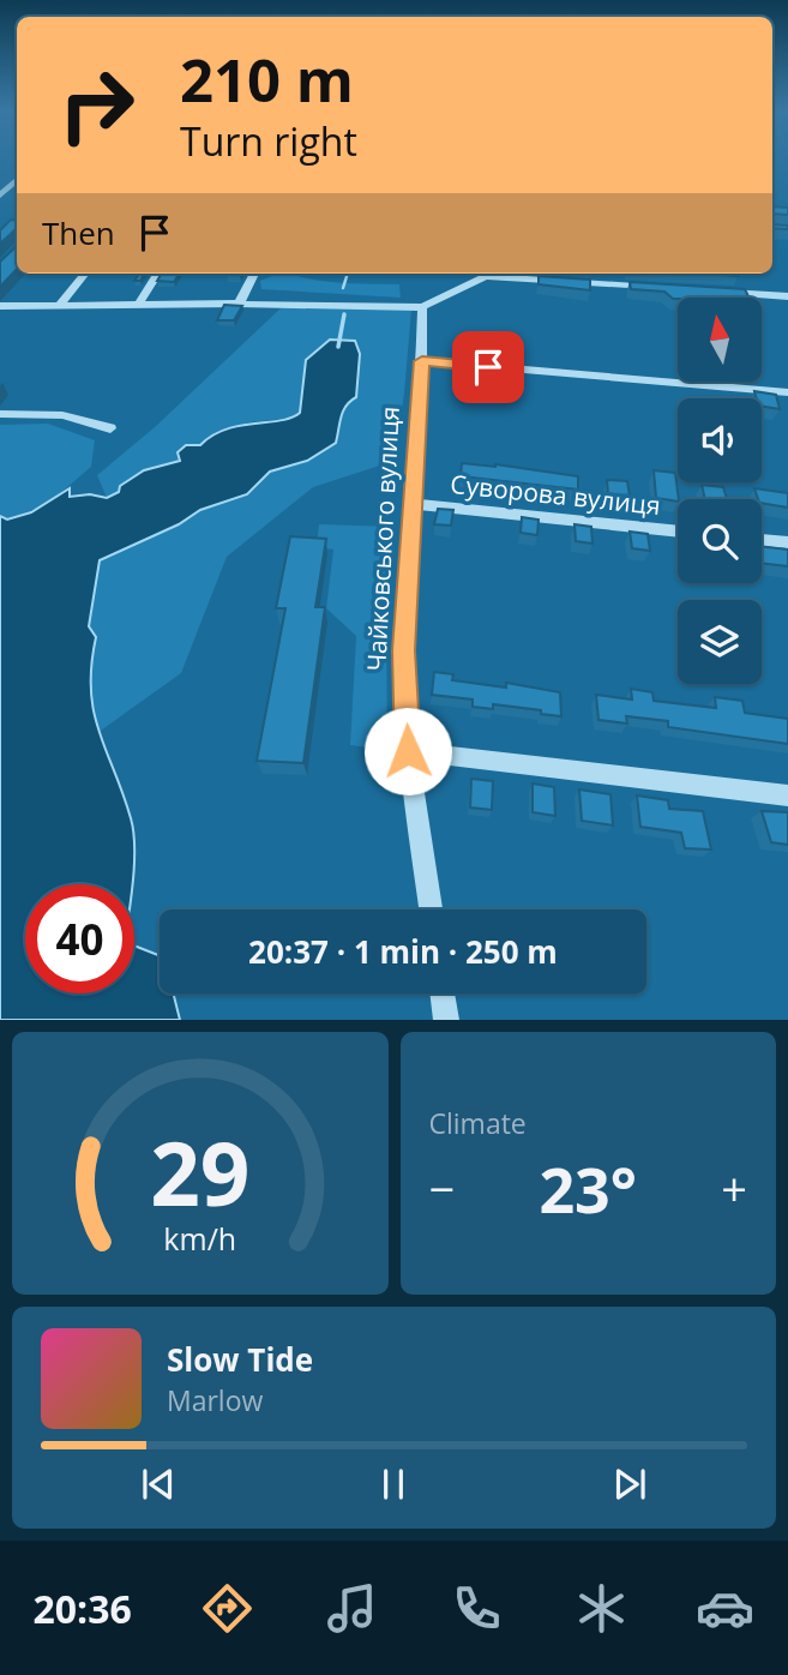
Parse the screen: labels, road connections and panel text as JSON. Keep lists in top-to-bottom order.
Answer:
{
  "streets": {
    "street": ["Суворова вулиця", "Чайковського вулиця"]
  },
  "crossings": [
    ["Суворова вулиця", "Чайковського вулиця"]
  ],
  "north": "top",
  "page": {
    "turn": ["210 m", "Turn right"],
    "then": "Then",
    "limit": "40",
    "trip": "20:37 · 1 min · 250 m",
    "tile": "Climate",
    "heat": ["−", "23°", "+"],
    "song": ["Slow Tide", "Marlow"],
    "tabs": "20:36",
    "gauge": ["29", "km/h"]
  }
}
